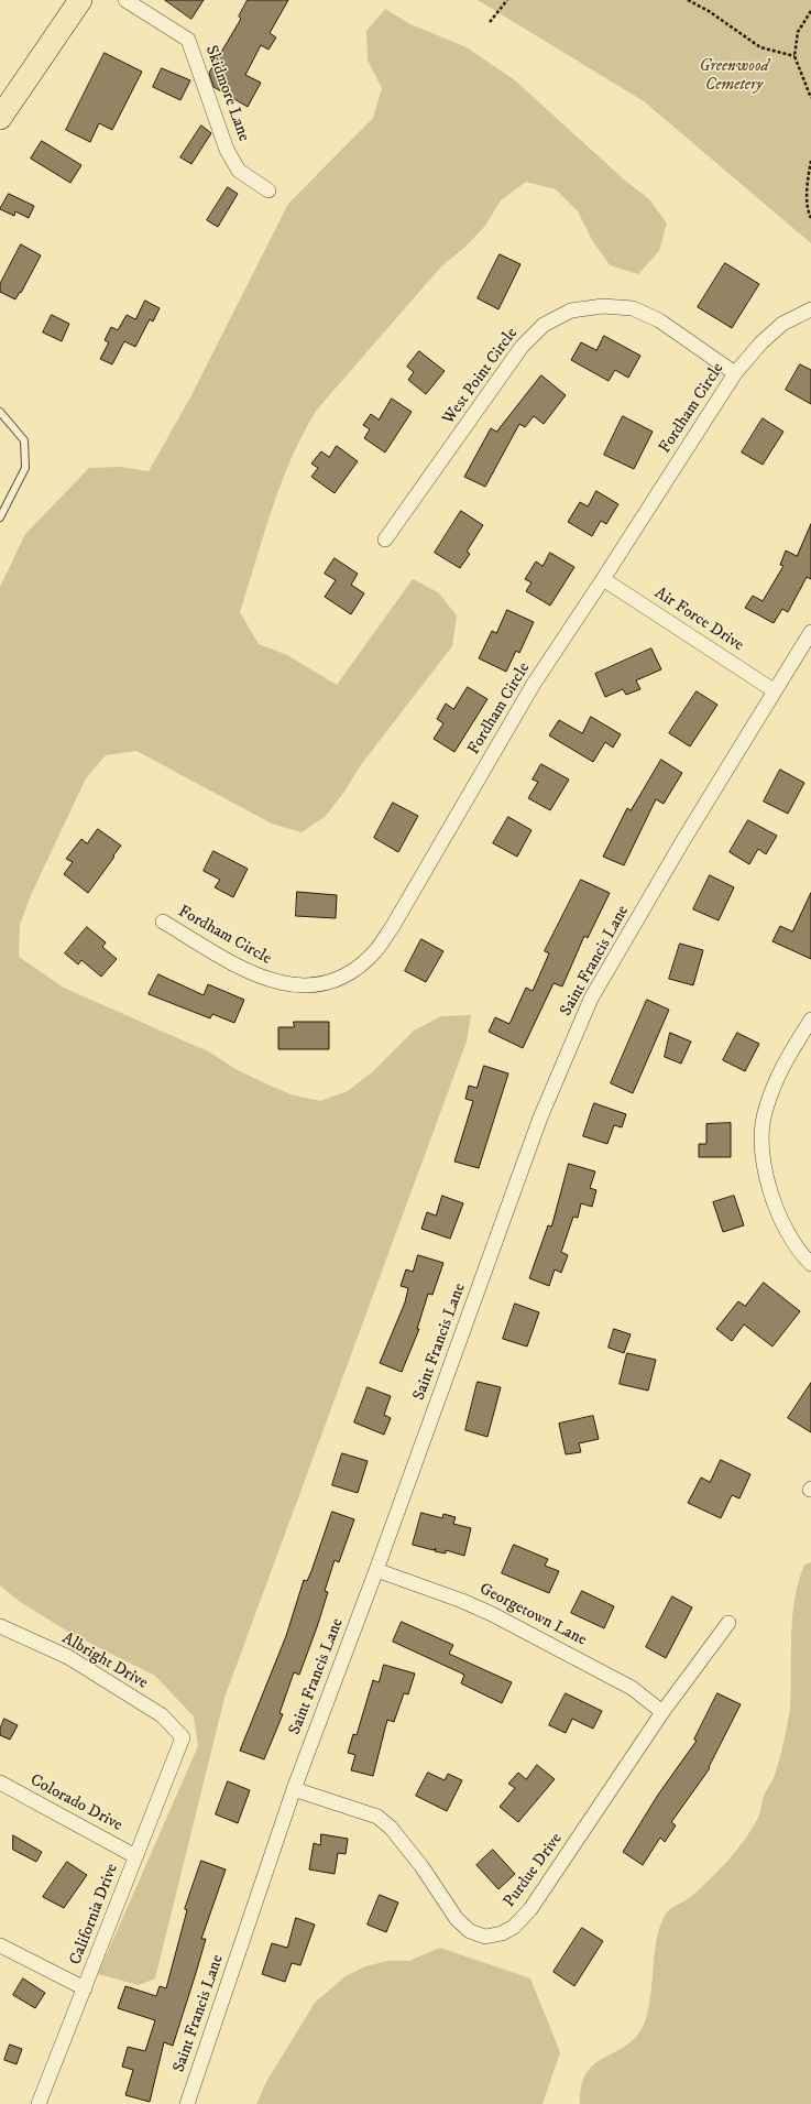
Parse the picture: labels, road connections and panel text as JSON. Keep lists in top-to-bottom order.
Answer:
{
  "streets": {
    "street": [
      "Skidmore Lane",
      "West Point Circle",
      "Fordham Circle",
      "Air Force Drive",
      "Saint Francis Lane",
      "Georgetown Lane",
      "Albright Drive",
      "Colorado Drive",
      "Purdue Drive",
      "California Drive"
    ]
  },
  "crossings": [
    ["West Point Circle", "Fordham Circle"],
    ["Fordham Circle", "Air Force Drive"],
    ["Air Force Drive", "Saint Francis Lane"],
    ["Saint Francis Lane", "Georgetown Lane"],
    ["Saint Francis Lane", "Purdue Drive"],
    ["Georgetown Lane", "Purdue Drive"],
    ["Albright Drive", "California Drive"],
    ["Colorado Drive", "California Drive"]
  ],
  "parks": ["Greenwood Cemetery"]
}
